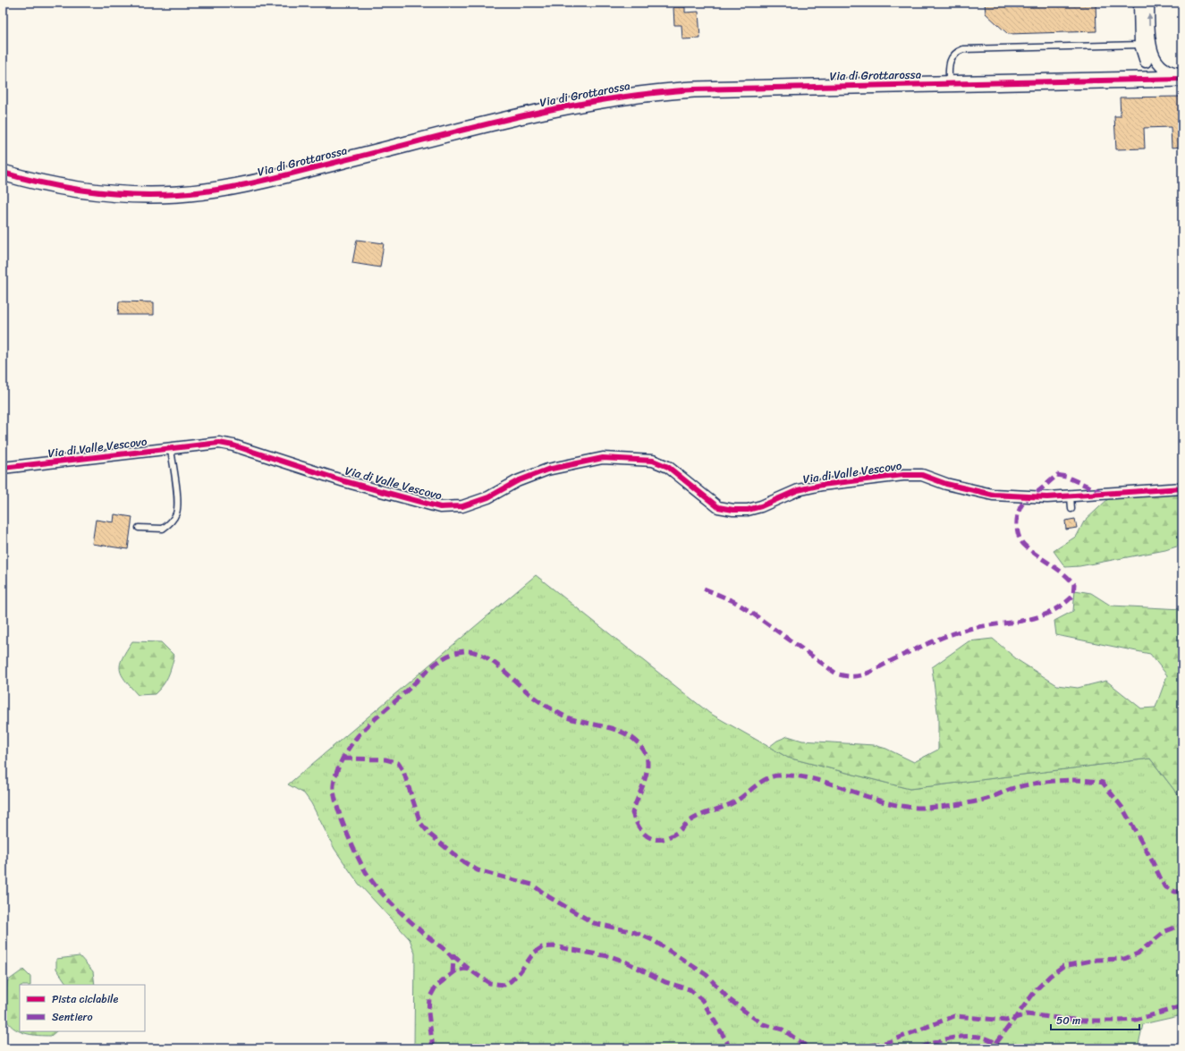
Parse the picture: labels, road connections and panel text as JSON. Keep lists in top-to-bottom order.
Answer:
{
  "streets": {
    "street": ["Via di Grottarossa", "Via di Valle Vescovo"]
  },
  "legend": ["Pista ciclabile", "Sentiero"],
  "scale_bar": "50 m"
}
